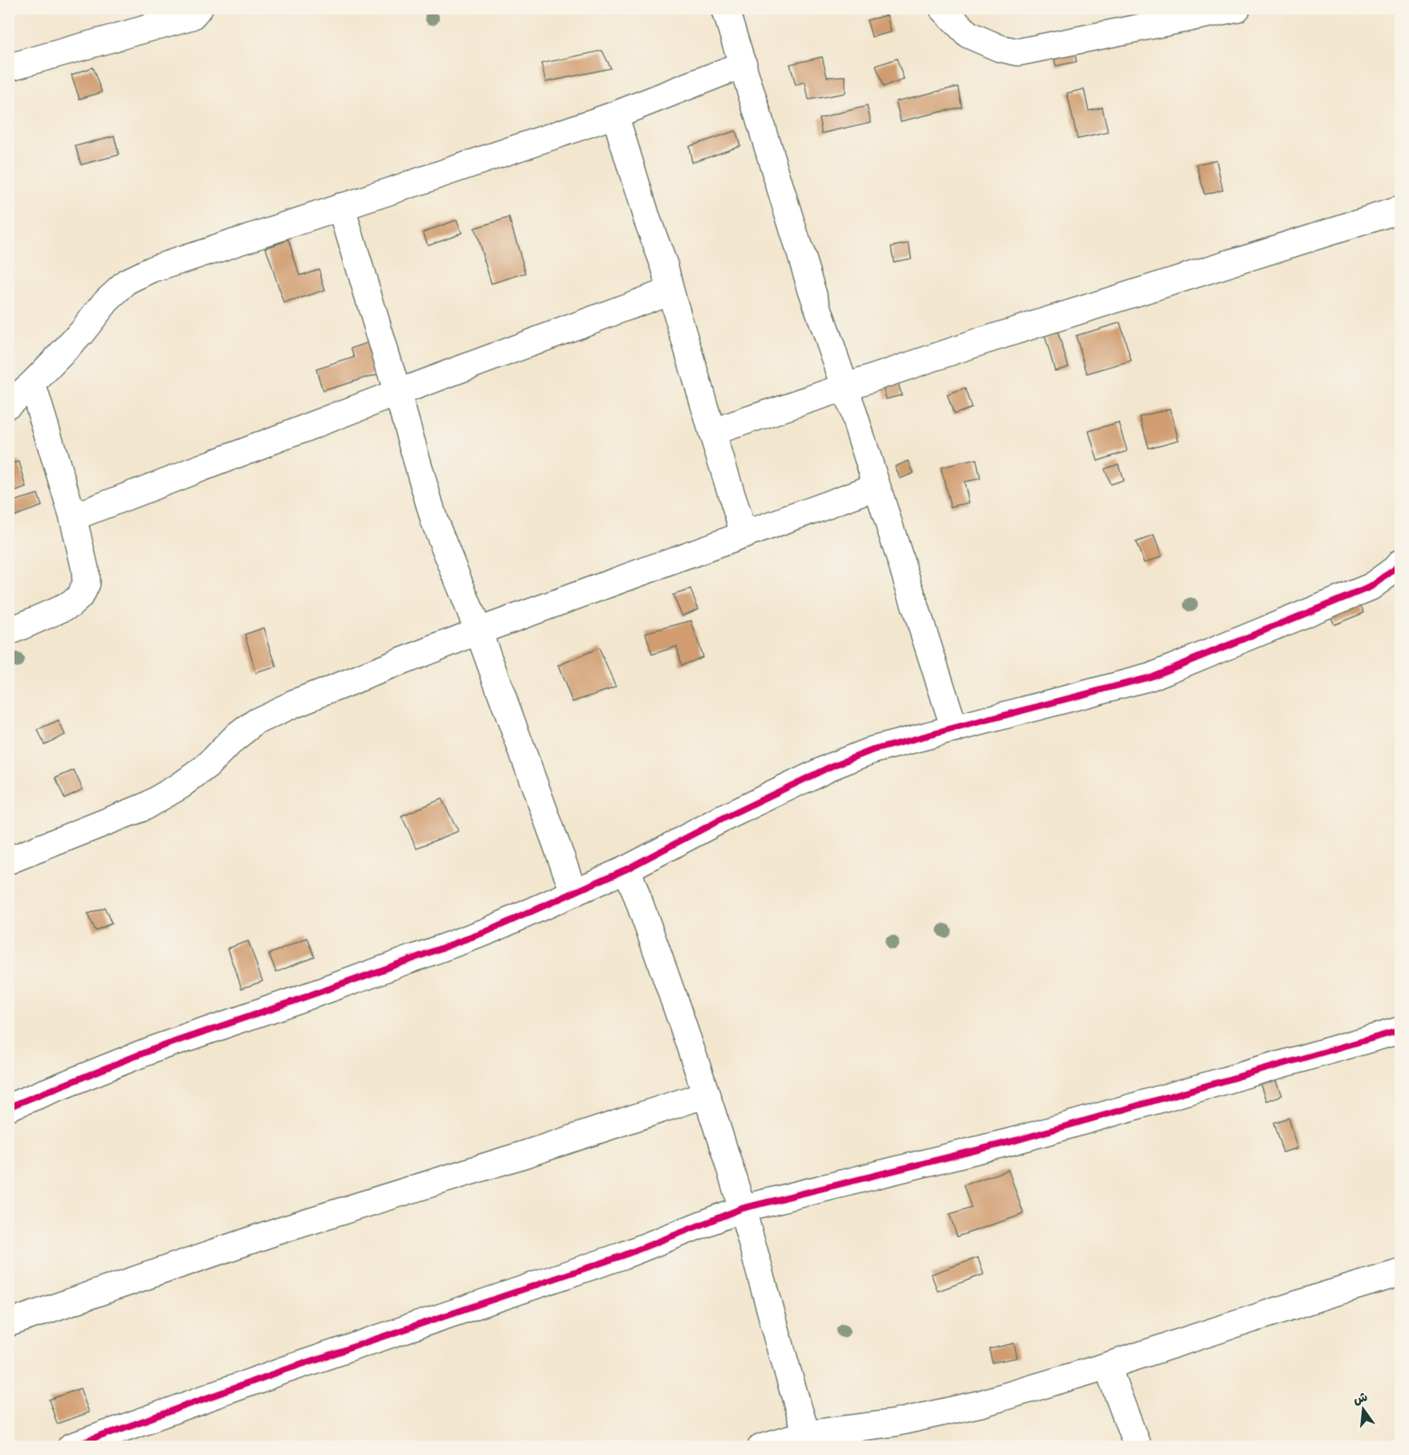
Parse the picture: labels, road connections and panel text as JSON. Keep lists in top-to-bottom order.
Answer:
{
  "north": "top"
}
